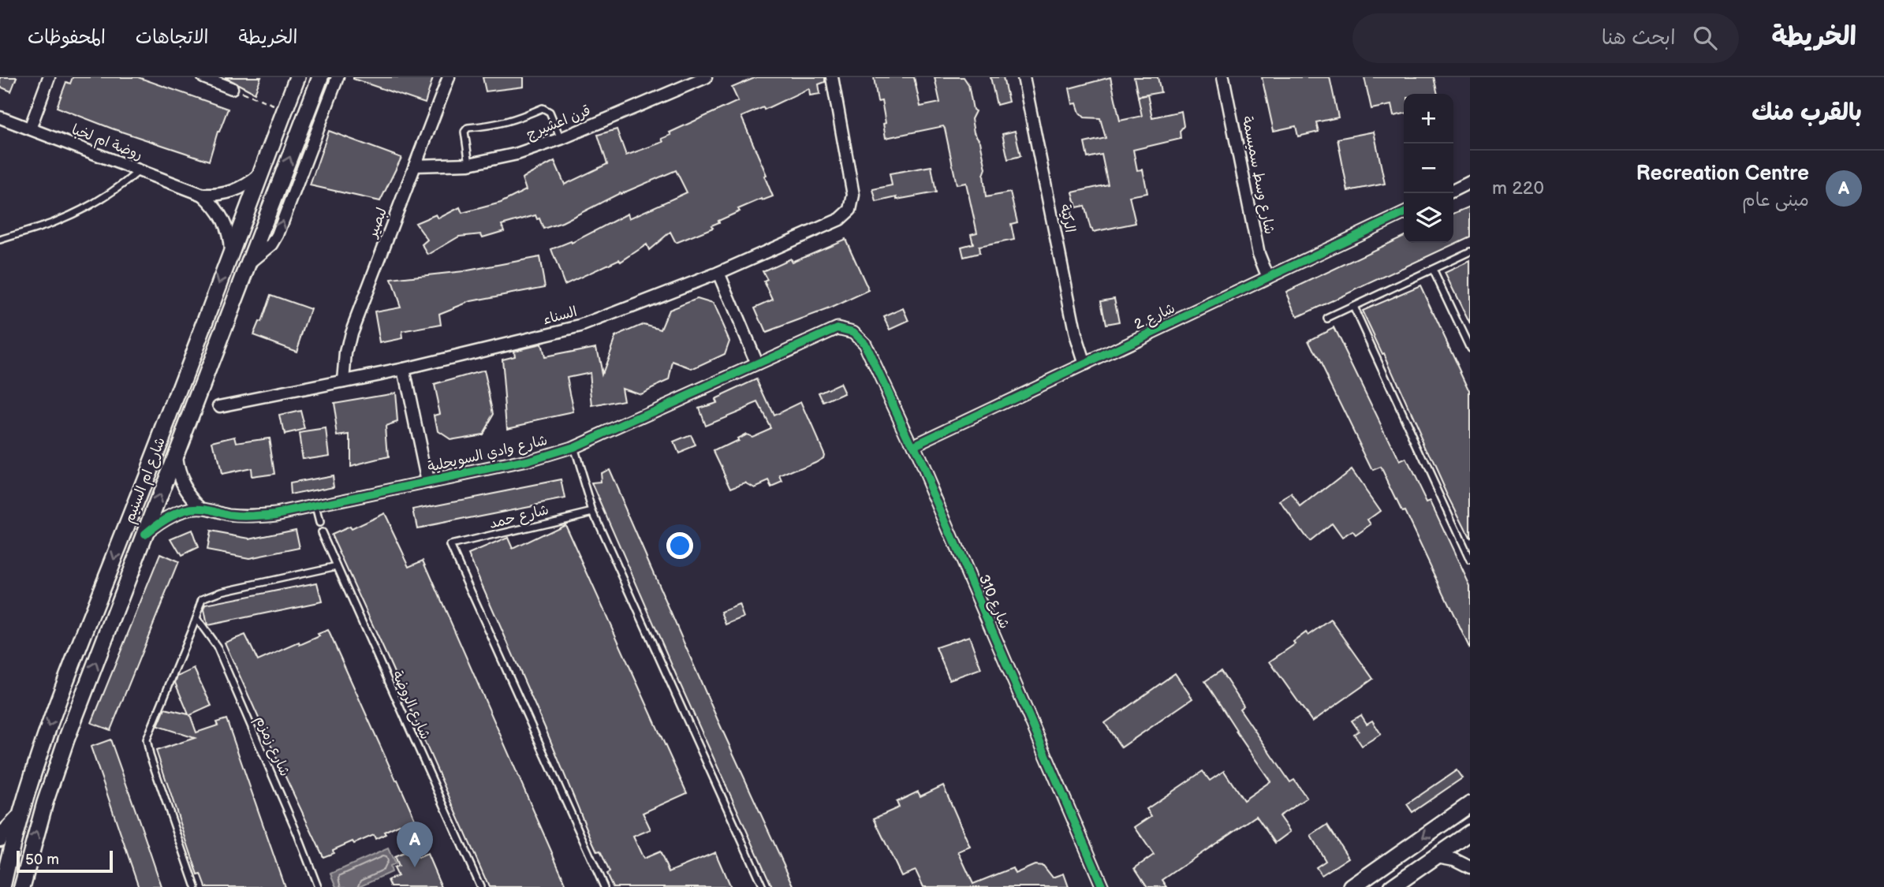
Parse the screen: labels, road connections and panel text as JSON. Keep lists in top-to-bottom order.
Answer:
{
  "streets": {
    "main road": ["شارع ام السنيم"],
    "street": [
      "قرن اعشيرج",
      "روضة ام لخبا",
      "شارع وسط سميسمة",
      "الركيّة",
      "لبصير",
      "السناء",
      "شارع 2",
      "شارع وادي السويحلية",
      "شارع 310"
    ],
    "lane": ["شارع حمد", "شارع الروضة", "شارع زمزم"]
  },
  "crossings": [
    ["قرن اعشيرج", "لبصير"],
    ["روضة ام لخبا", "شارع ام السنيم"],
    ["شارع وسط سميسمة", "شارع 2"],
    ["الركيّة", "شارع 2"],
    ["لبصير", "السناء"],
    ["شارع 2", "شارع 310"],
    ["شارع وادي السويحلية", "شارع ام السنيم"],
    ["شارع وادي السويحلية", "شارع 310"]
  ],
  "scale_bar": "50 m",
  "page": {
    "header": "الخريطة",
    "search": "ابحث هنا",
    "nav": ["الخريطة", "الاتجاهات", "المحفوظات"],
    "heading": "بالقرب منك",
    "map_buttons": ["+", "−"],
    "list": [
      {
        "mark": "A",
        "name": "Recreation Centre",
        "note": "مبنى عام",
        "value": "220 m"
      }
    ],
    "pins": "A",
    "scale": "50 m"
  }
}
